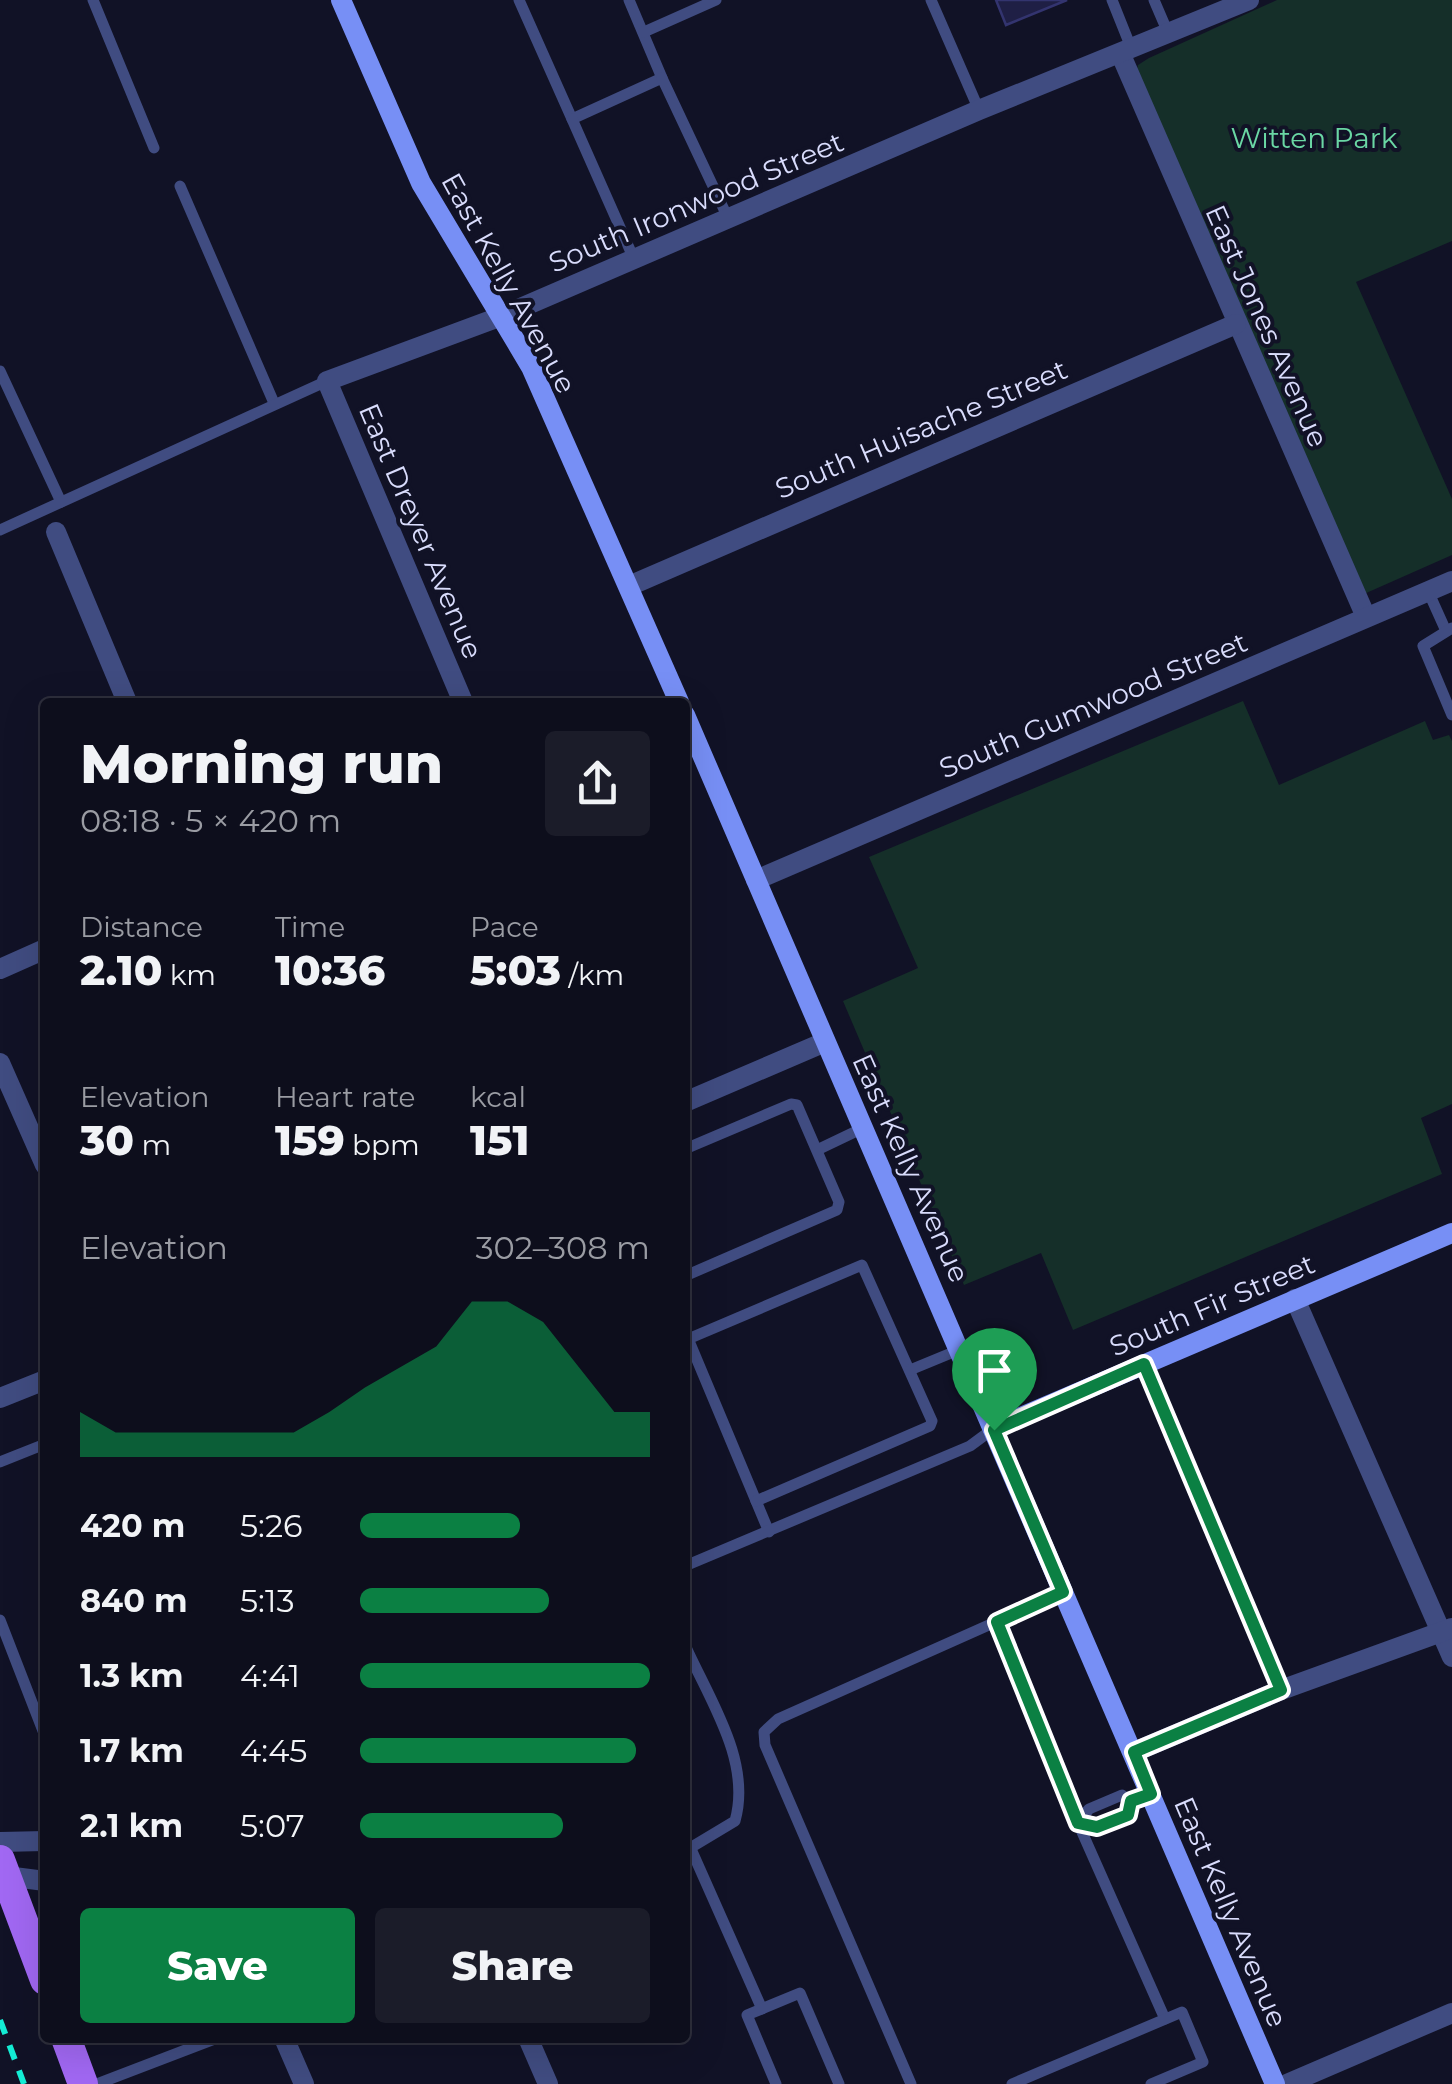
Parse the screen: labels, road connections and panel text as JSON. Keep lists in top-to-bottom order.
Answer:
{
  "streets": {
    "street": [
      "South Ironwood Street",
      "East Kelly Avenue",
      "East Jones Avenue",
      "South Huisache Street",
      "East Dreyer Avenue",
      "South Gumwood Street",
      "South Fir Street"
    ]
  },
  "crossings": [
    ["South Ironwood Street", "East Kelly Avenue"],
    ["South Ironwood Street", "East Jones Avenue"],
    ["South Ironwood Street", "East Dreyer Avenue"],
    ["East Kelly Avenue", "South Huisache Street"],
    ["East Kelly Avenue", "South Gumwood Street"],
    ["East Kelly Avenue", "South Fir Street"],
    ["East Jones Avenue", "South Huisache Street"],
    ["East Jones Avenue", "South Gumwood Street"]
  ],
  "parks": ["Witten Park"],
  "page": {
    "heading": ["Morning run", "08:18 · 5 × 420 m"],
    "stats": [
      ["Distance", "2.10 km"],
      ["Time", "10:36"],
      ["Pace", "5:03 /km"],
      ["Elevation", "30 m"],
      ["Heart rate", "159 bpm"],
      ["kcal", "151"]
    ],
    "chart": ["Elevation", "302–308 m"],
    "list": [
      {
        "name": "420 m",
        "note": "5:26"
      },
      {
        "name": "840 m",
        "note": "5:13"
      },
      {
        "name": "1.3 km",
        "note": "4:41"
      },
      {
        "name": "1.7 km",
        "note": "4:45"
      },
      {
        "name": "2.1 km",
        "note": "5:07"
      }
    ],
    "buttons": ["Save", "Share"]
  }
}
